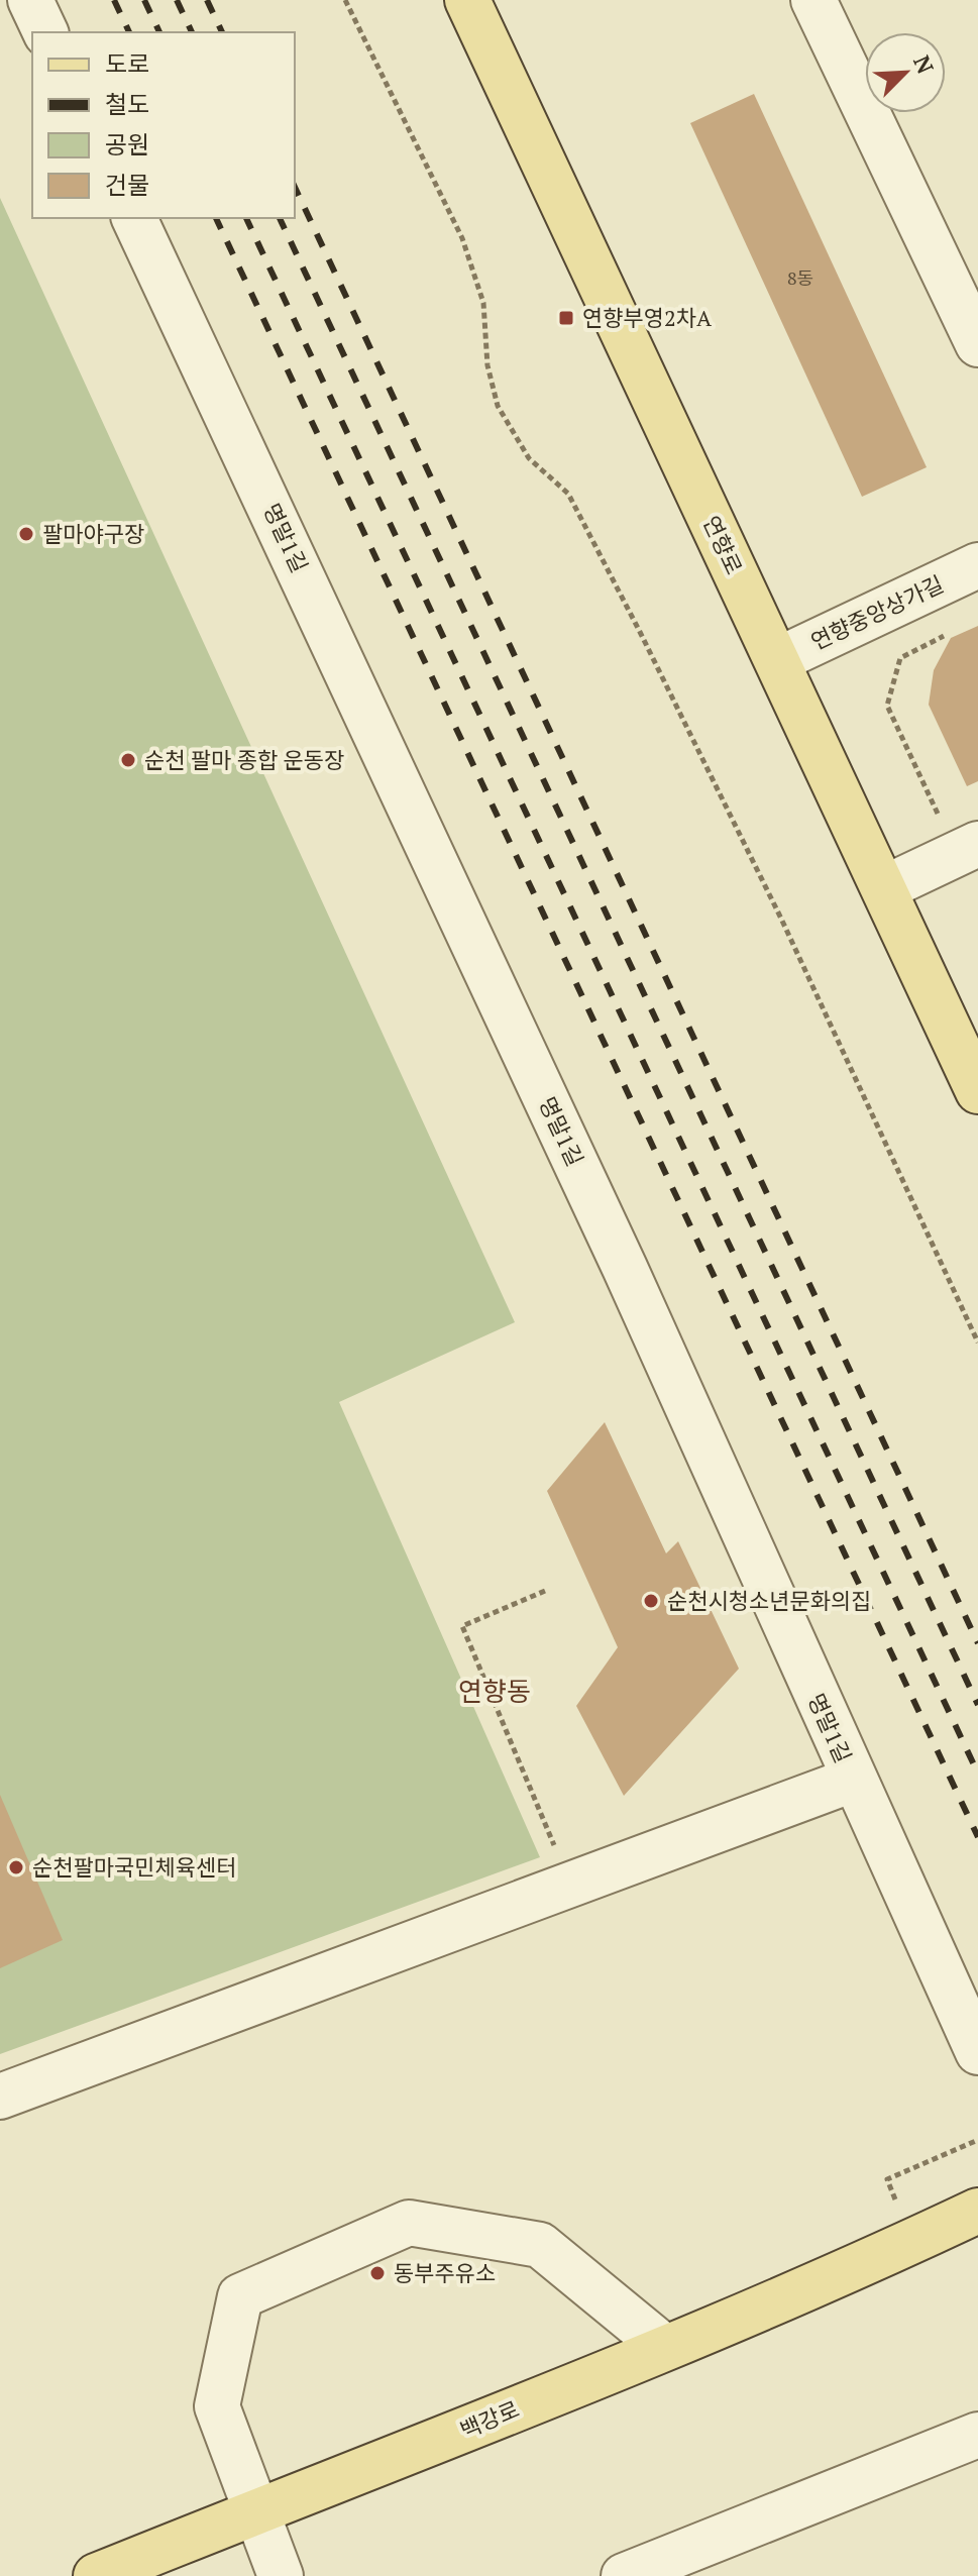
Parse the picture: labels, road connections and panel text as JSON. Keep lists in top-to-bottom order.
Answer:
{
  "streets": {
    "main road": ["연향로", "백강로"],
    "street": ["명말1길", "연향중앙상가길"]
  },
  "crossings": [
    ["연향로", "연향중앙상가길"]
  ],
  "districts": ["연향동"],
  "places": {
    "transit": ["연향부영2차A"],
    "other": [
      "팔마야구장",
      "순천 팔마 종합 운동장",
      "순천시청소년문화의집",
      "순천팔마국민체육센터",
      "동부주유소"
    ]
  },
  "house_numbers": ["8동"],
  "legend": [
    "도로",
    "철도",
    "공원",
    "건물"
  ],
  "north": "top right"
}
